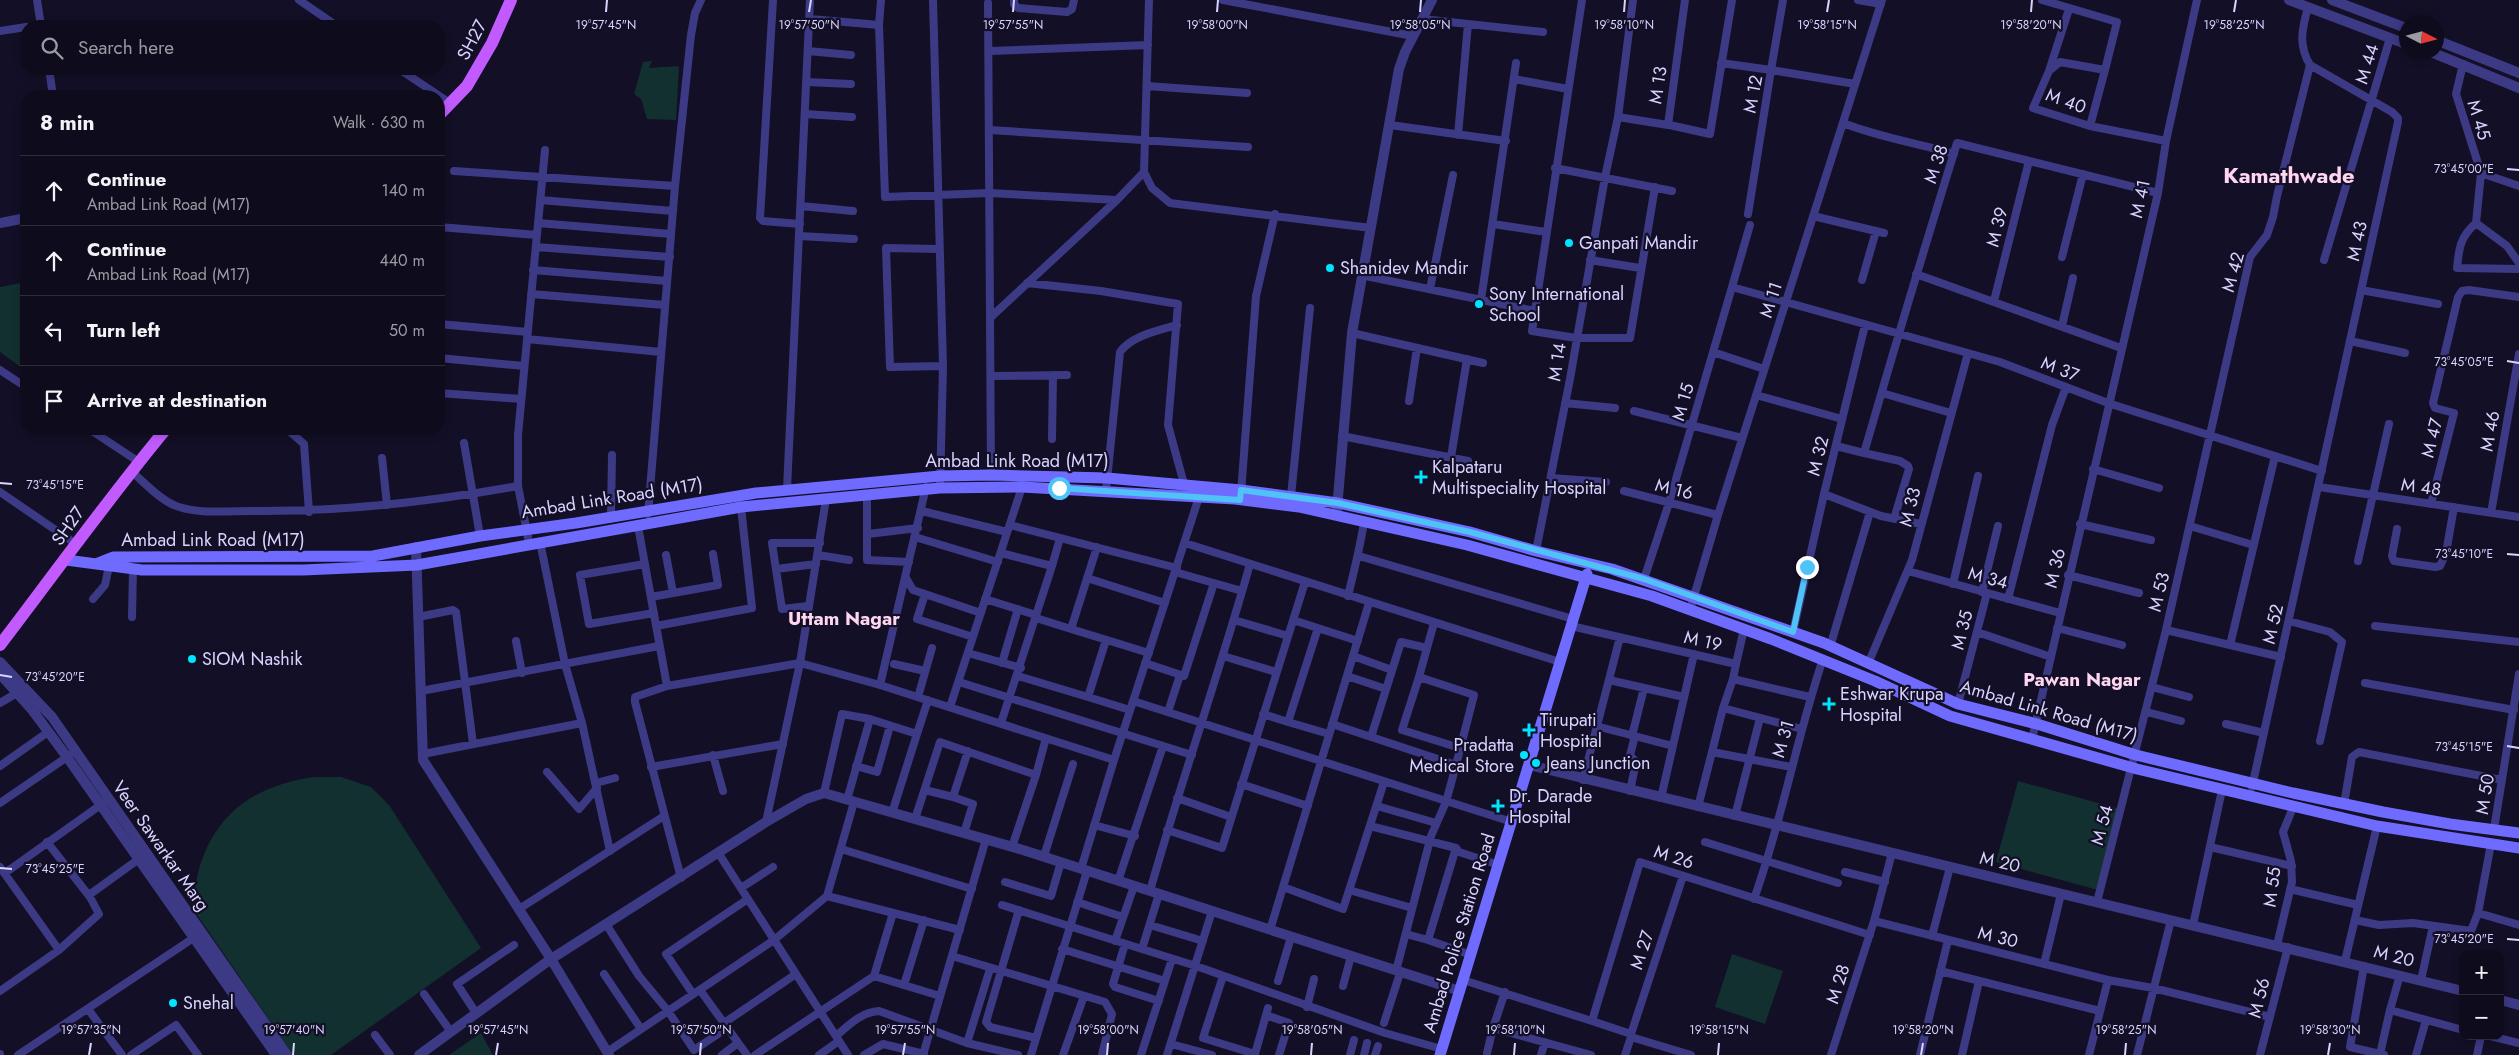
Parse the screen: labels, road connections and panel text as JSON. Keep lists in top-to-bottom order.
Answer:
{
  "streets": {
    "main road": ["SH27", "Ambad Link Road (M17)", "Ambad Police Station Road"],
    "street": [
      "M 44",
      "M 13",
      "M 12",
      "M 40",
      "M 45",
      "M 38",
      "M 41",
      "M 39",
      "M 43",
      "M 42",
      "M 11",
      "M 14",
      "M 37",
      "M 15",
      "M 46",
      "M 47",
      "M 32",
      "M 48",
      "M 16",
      "M 33",
      "M 36",
      "M 34",
      "M 53",
      "M 52",
      "M 35",
      "M 19",
      "M 31",
      "M 50",
      "M 54",
      "Veer Sawarkar Marg",
      "M 26",
      "M 20",
      "M 55",
      "M 30",
      "M 27",
      "M 28",
      "M 56"
    ]
  },
  "crossings": [
    ["M 44", "M 43"],
    ["M 13", "M 14"],
    ["M 12", "M 11"],
    ["M 40", "M 41"],
    ["M 38", "M 41"],
    ["M 38", "M 39"],
    ["M 38", "M 37"],
    ["M 41", "M 37"],
    ["M 41", "M 36"],
    ["M 43", "M 42"],
    ["M 43", "M 37"],
    ["M 43", "M 52"],
    ["M 42", "M 37"],
    ["M 42", "M 53"],
    ["M 11", "M 37"],
    ["M 11", "Ambad Link Road (M17)"],
    ["M 11", "M 16"],
    ["M 14", "Ambad Link Road (M17)"],
    ["M 37", "M 32"],
    ["M 37", "M 33"],
    ["M 37", "M 36"],
    ["M 37", "M 53"],
    ["M 37", "M 52"],
    ["M 15", "Ambad Link Road (M17)"],
    ["M 15", "M 16"],
    ["M 46", "M 48"],
    ["M 47", "M 48"],
    ["M 32", "M 33"],
    ["Ambad Link Road (M17)", "M 33"],
    ["Ambad Link Road (M17)", "M 36"],
    ["Ambad Link Road (M17)", "M 53"],
    ["Ambad Link Road (M17)", "M 52"],
    ["Ambad Link Road (M17)", "M 35"],
    ["Ambad Link Road (M17)", "M 31"],
    ["Ambad Link Road (M17)", "M 50"],
    ["Ambad Link Road (M17)", "M 54"],
    ["Ambad Link Road (M17)", "M 55"],
    ["Ambad Link Road (M17)", "Ambad Police Station Road"],
    ["M 48", "M 52"],
    ["M 33", "M 34"],
    ["M 36", "M 34"],
    ["M 34", "M 35"],
    ["M 53", "M 54"],
    ["M 19", "M 20"],
    ["M 19", "Ambad Police Station Road"],
    ["M 31", "M 26"],
    ["M 31", "M 20"],
    ["M 54", "M 20"],
    ["M 26", "M 27"],
    ["M 26", "M 28"],
    ["M 20", "M 55"],
    ["M 20", "Ambad Police Station Road"],
    ["M 20", "M 56"],
    ["M 55", "M 56"],
    ["M 30", "M 28"],
    ["M 30", "M 56"]
  ],
  "districts": ["Kamathwade", "Uttam Nagar", "Pawan Nagar"],
  "places": {
    "other": [
      "Ganpati Mandir",
      "Shanidev Mandir",
      "Sony International School",
      "SIOM Nashik",
      "Pradatta Medical Store",
      "Jeans Junction",
      "Snehal"
    ],
    "health": [
      "Kalpataru Multispeciality Hospital",
      "Eshwar Krupa Hospital",
      "Tirupati Hospital",
      "Dr. Darade Hospital"
    ]
  },
  "north": "right",
  "page": {
    "search": "Search here",
    "heading": ["8 min", "Walk · 630 m"],
    "list": [
      ["Continue", "Ambad Link Road (M17)", "140 m"],
      ["Continue", "Ambad Link Road (M17)", "440 m"],
      ["Turn left", "50 m"],
      "Arrive at destination"
    ],
    "map_buttons": ["+", "−"]
  },
  "coordinates": [
    "19°57'45\"N",
    "19°57'50\"N",
    "19°57'55\"N",
    "19°58'00\"N",
    "19°58'05\"N",
    "19°58'10\"N",
    "19°58'15\"N",
    "19°58'20\"N",
    "19°58'25\"N",
    "73°45'00\"E",
    "73°45'05\"E",
    "73°45'15\"E",
    "73°45'10\"E",
    "73°45'20\"E",
    "73°45'25\"E",
    "19°57'35\"N",
    "19°57'40\"N",
    "19°58'30\"N"
  ]
}
